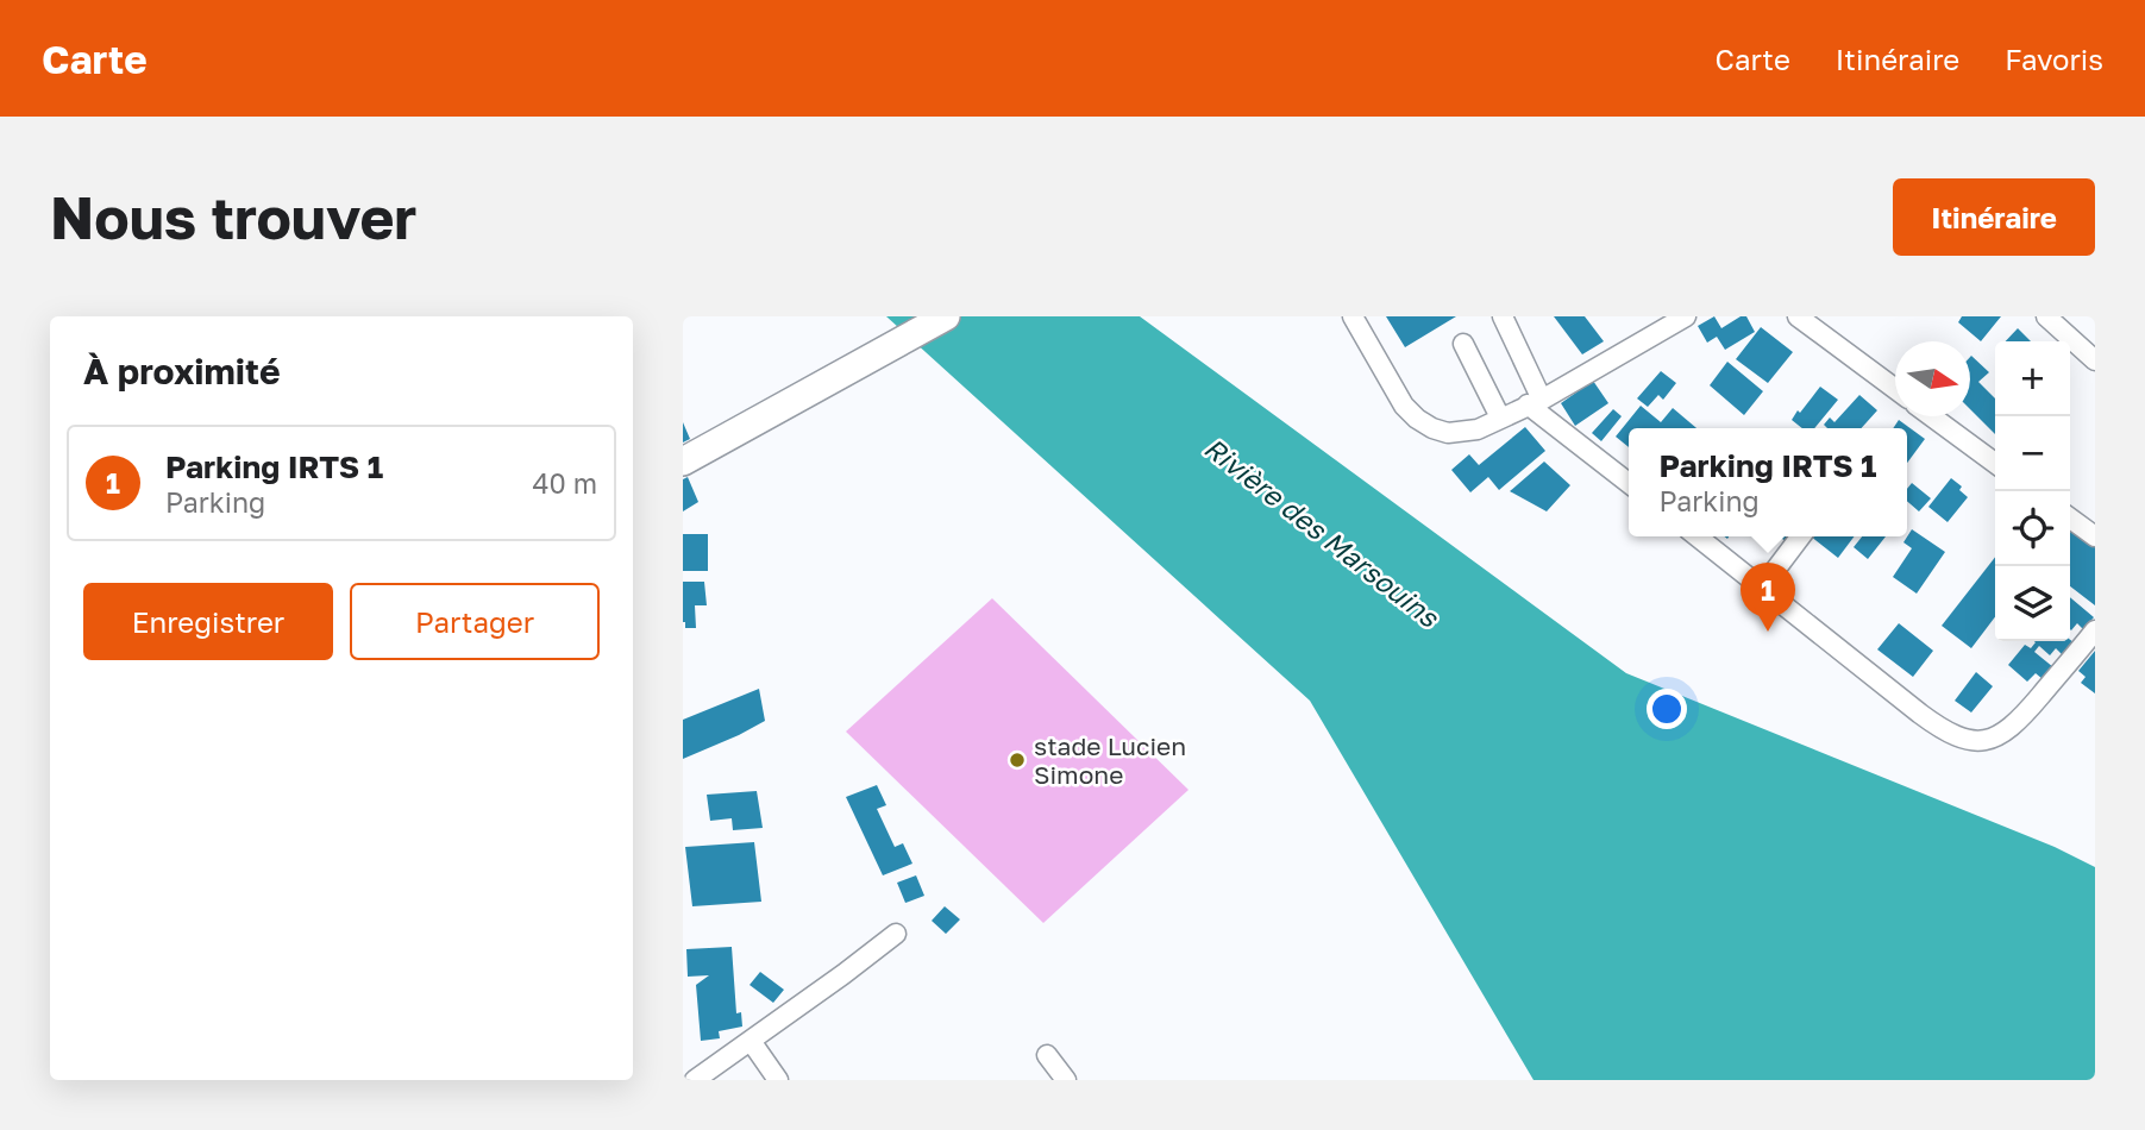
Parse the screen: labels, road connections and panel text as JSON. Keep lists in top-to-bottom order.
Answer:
{
  "water": ["Rivière des Marsouins"],
  "places": ["stade Lucien Simone"],
  "north": "right",
  "page": {
    "header": "Carte",
    "nav": ["Carte", "Itinéraire", "Favoris"],
    "buttons": [
      "Itinéraire",
      ["Enregistrer", "Partager"]
    ],
    "title": "Nous trouver",
    "heading": "À proximité",
    "map_buttons": ["+", "−"],
    "list": [
      {
        "mark": "1",
        "name": "Parking IRTS 1",
        "note": "Parking",
        "value": "40 m"
      }
    ],
    "popup": ["Parking IRTS 1", "Parking"],
    "pins": "1"
  }
}
